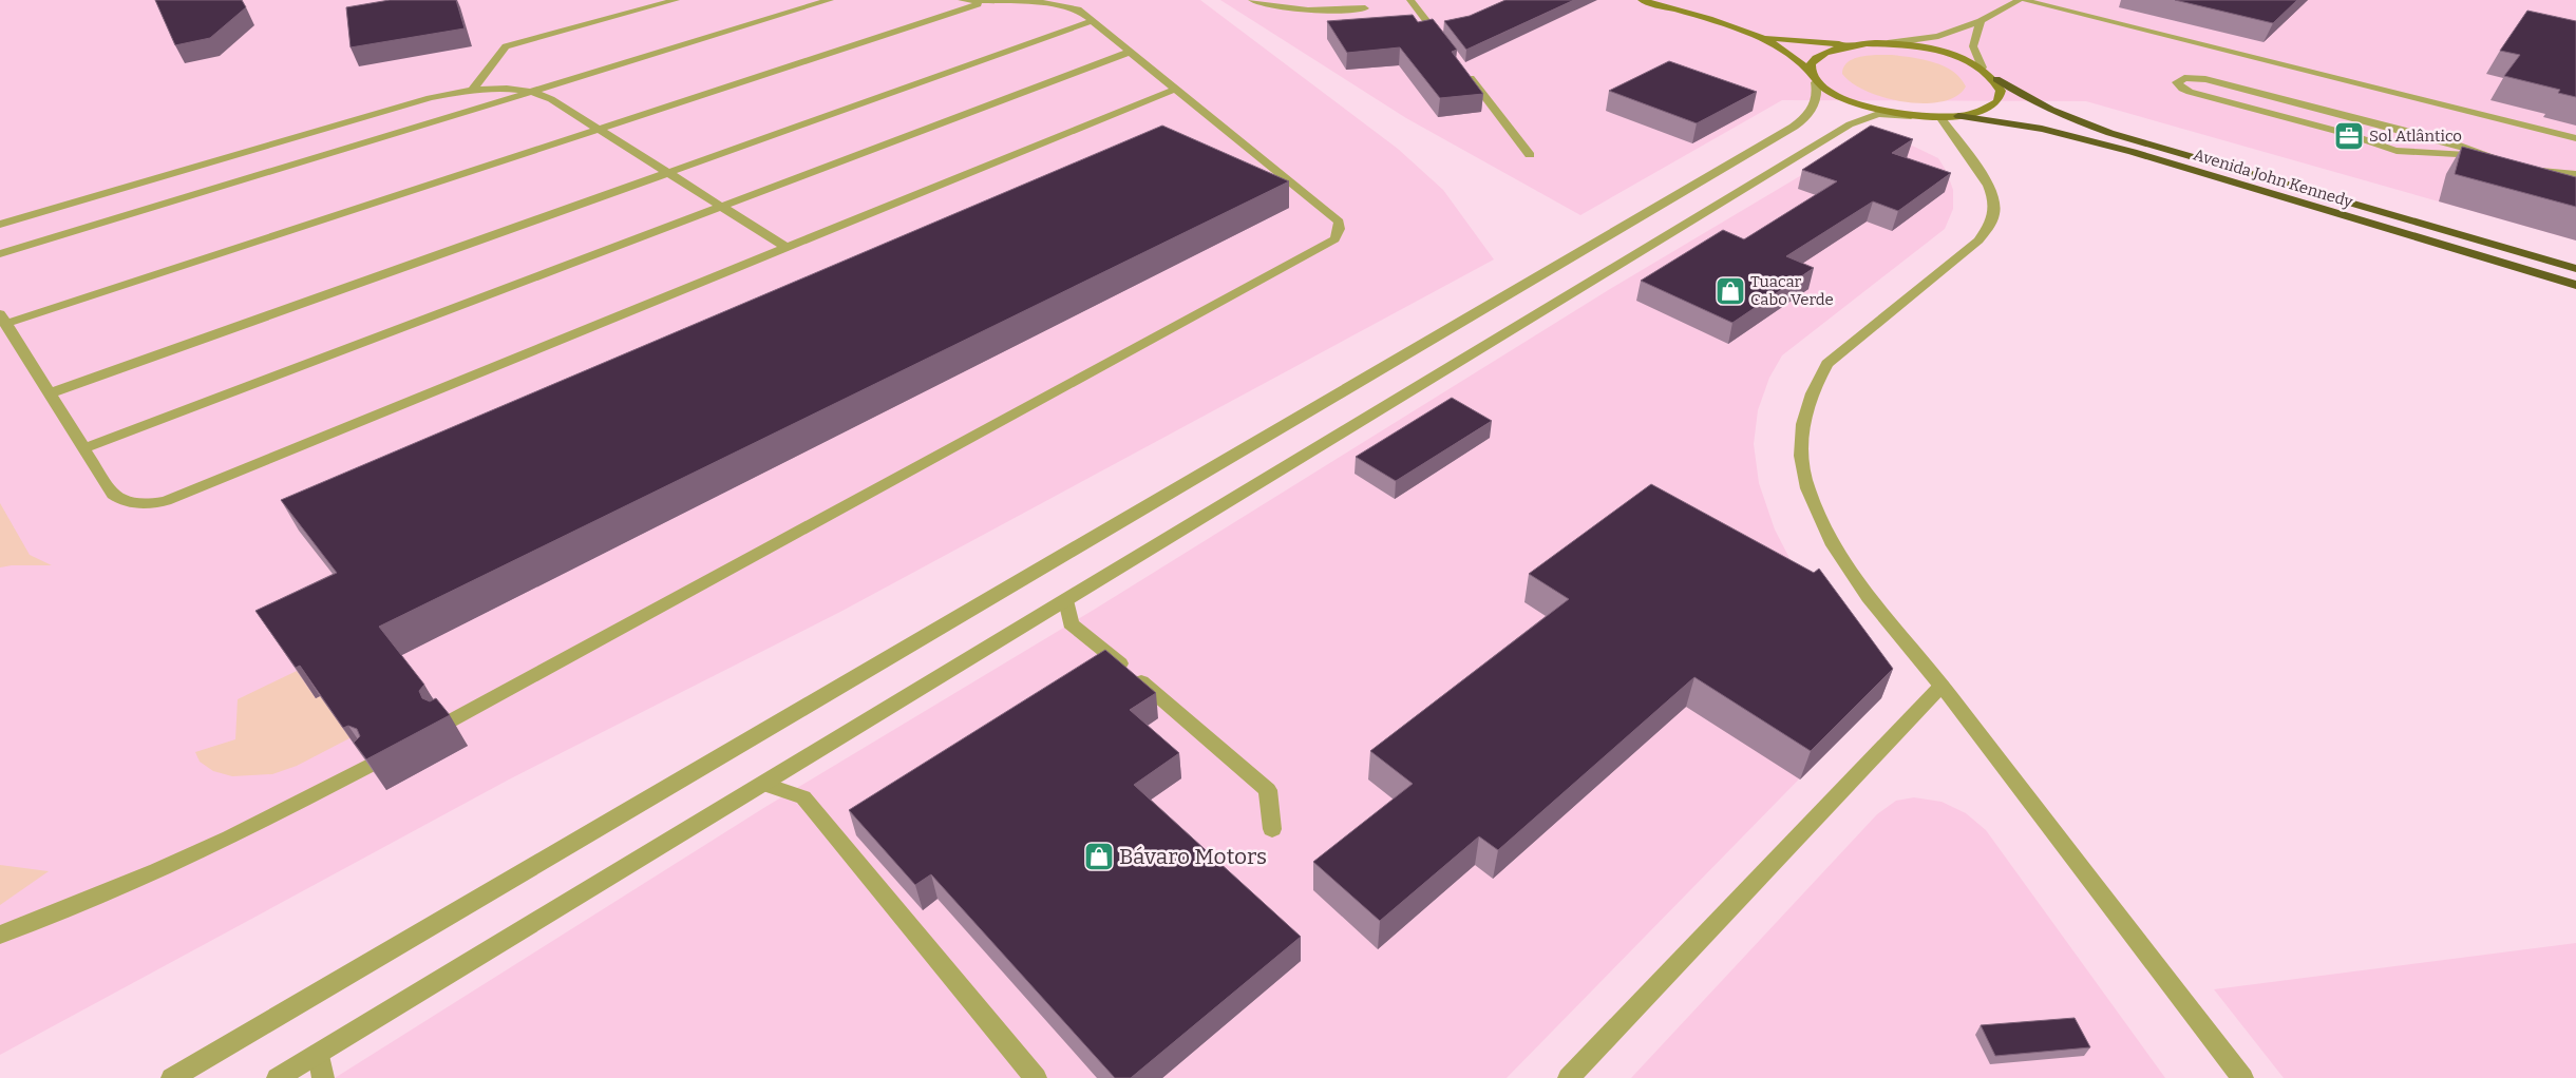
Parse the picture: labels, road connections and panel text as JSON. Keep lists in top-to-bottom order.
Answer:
{
  "streets": {
    "highway": ["Avenida John Kennedy"]
  },
  "places": {
    "office": ["Sol Atlântico"],
    "shop": ["Tuacar Cabo Verde", "Bávaro Motors"]
  }
}
